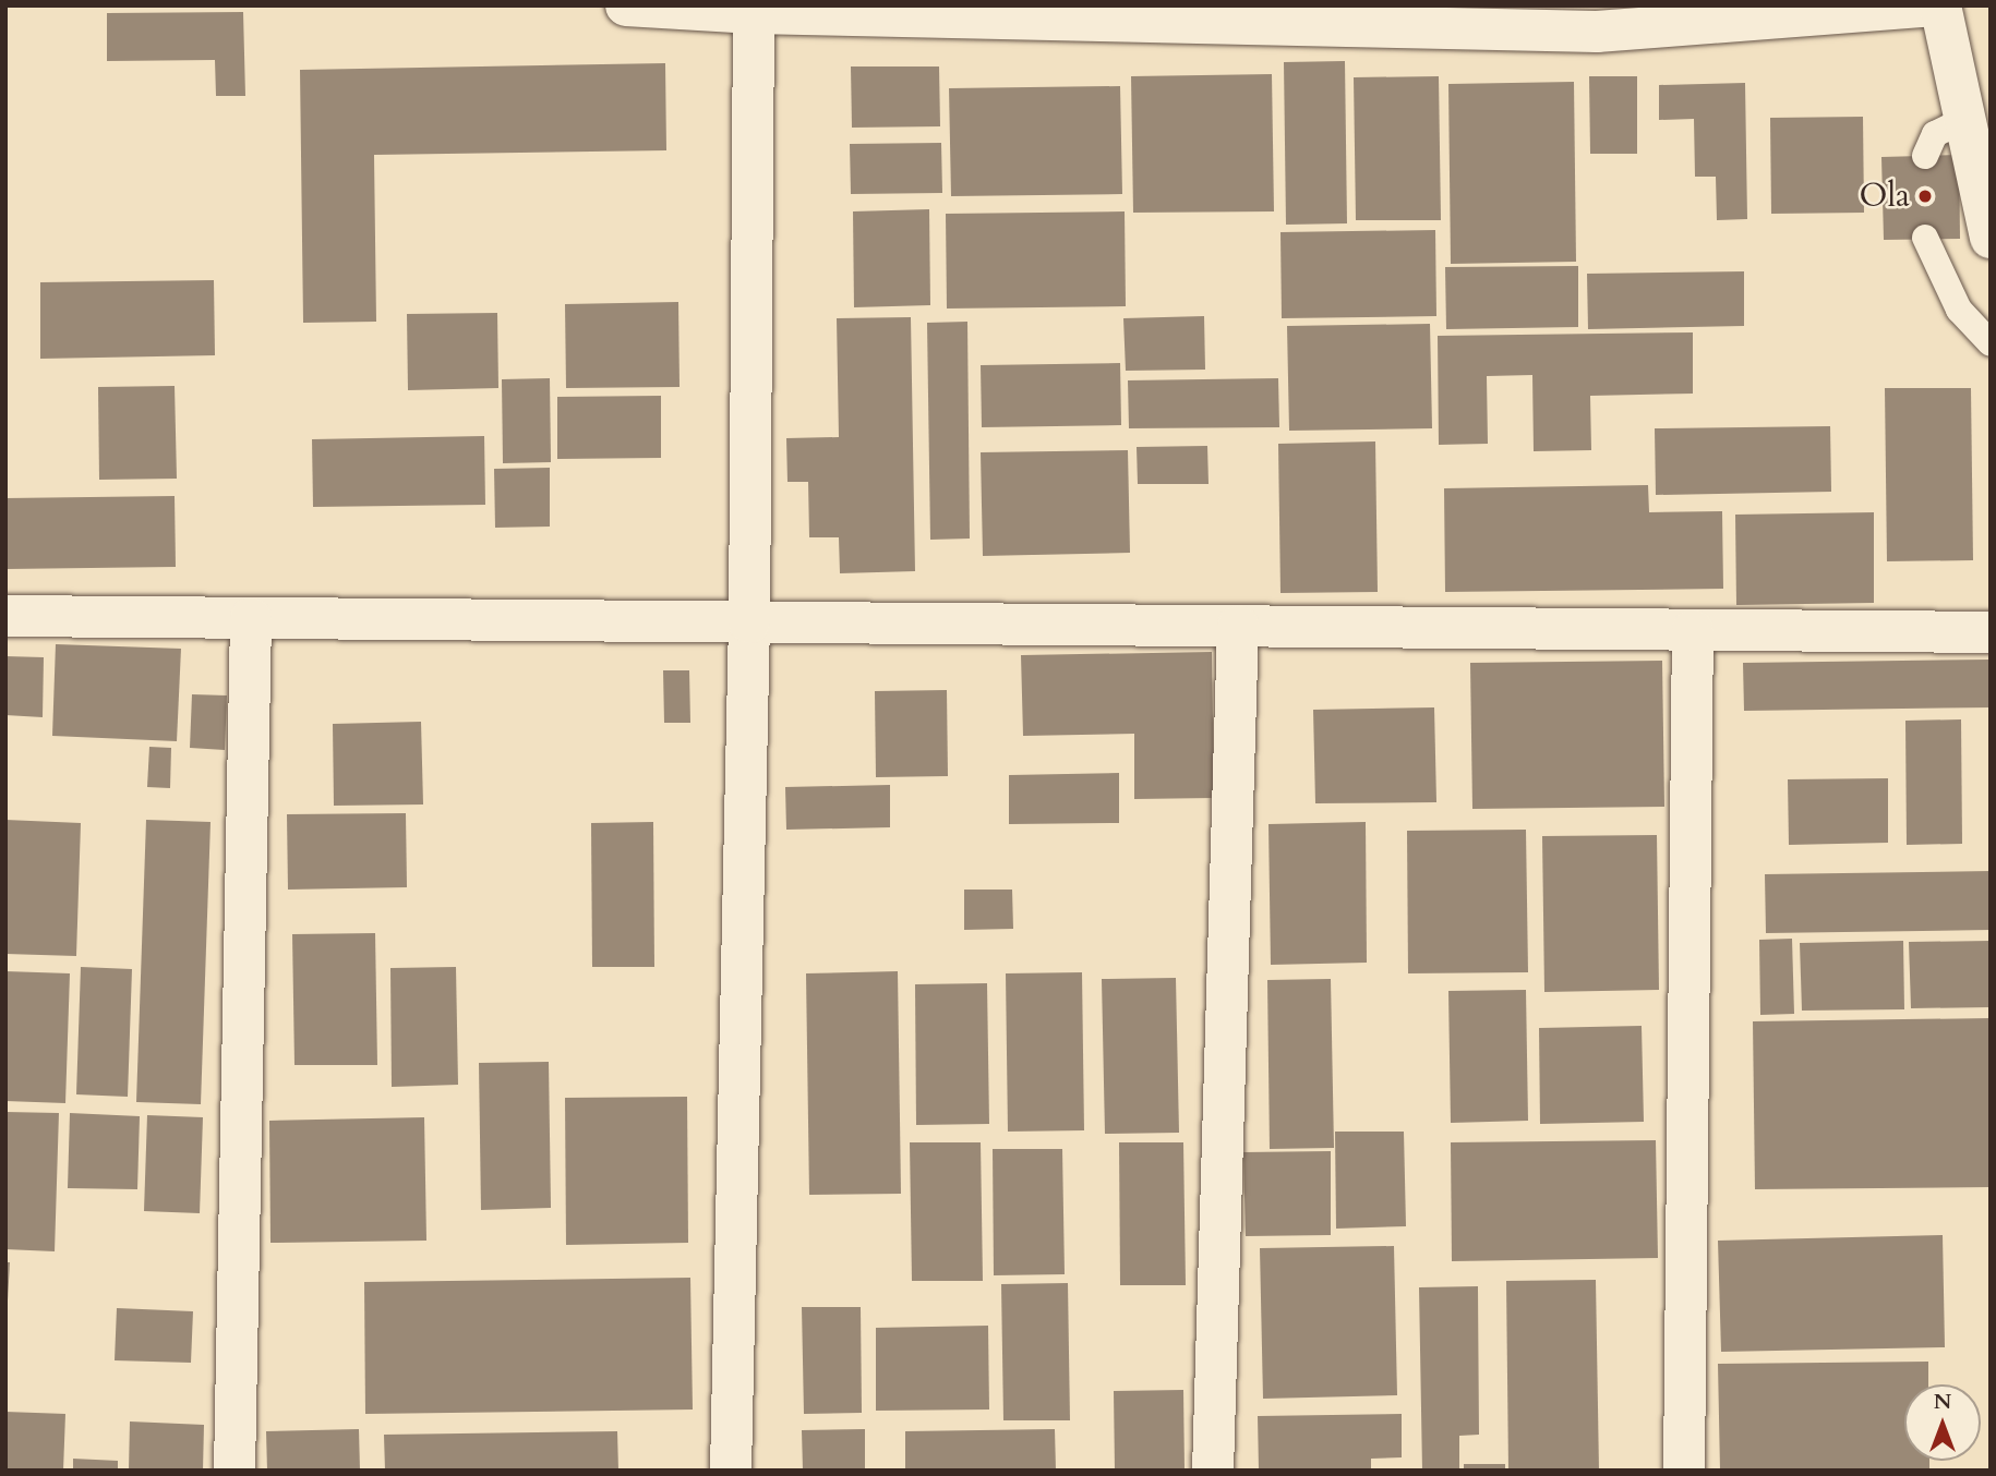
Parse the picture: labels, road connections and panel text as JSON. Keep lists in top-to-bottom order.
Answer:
{
  "places": ["Ola"],
  "north": "top"
}
